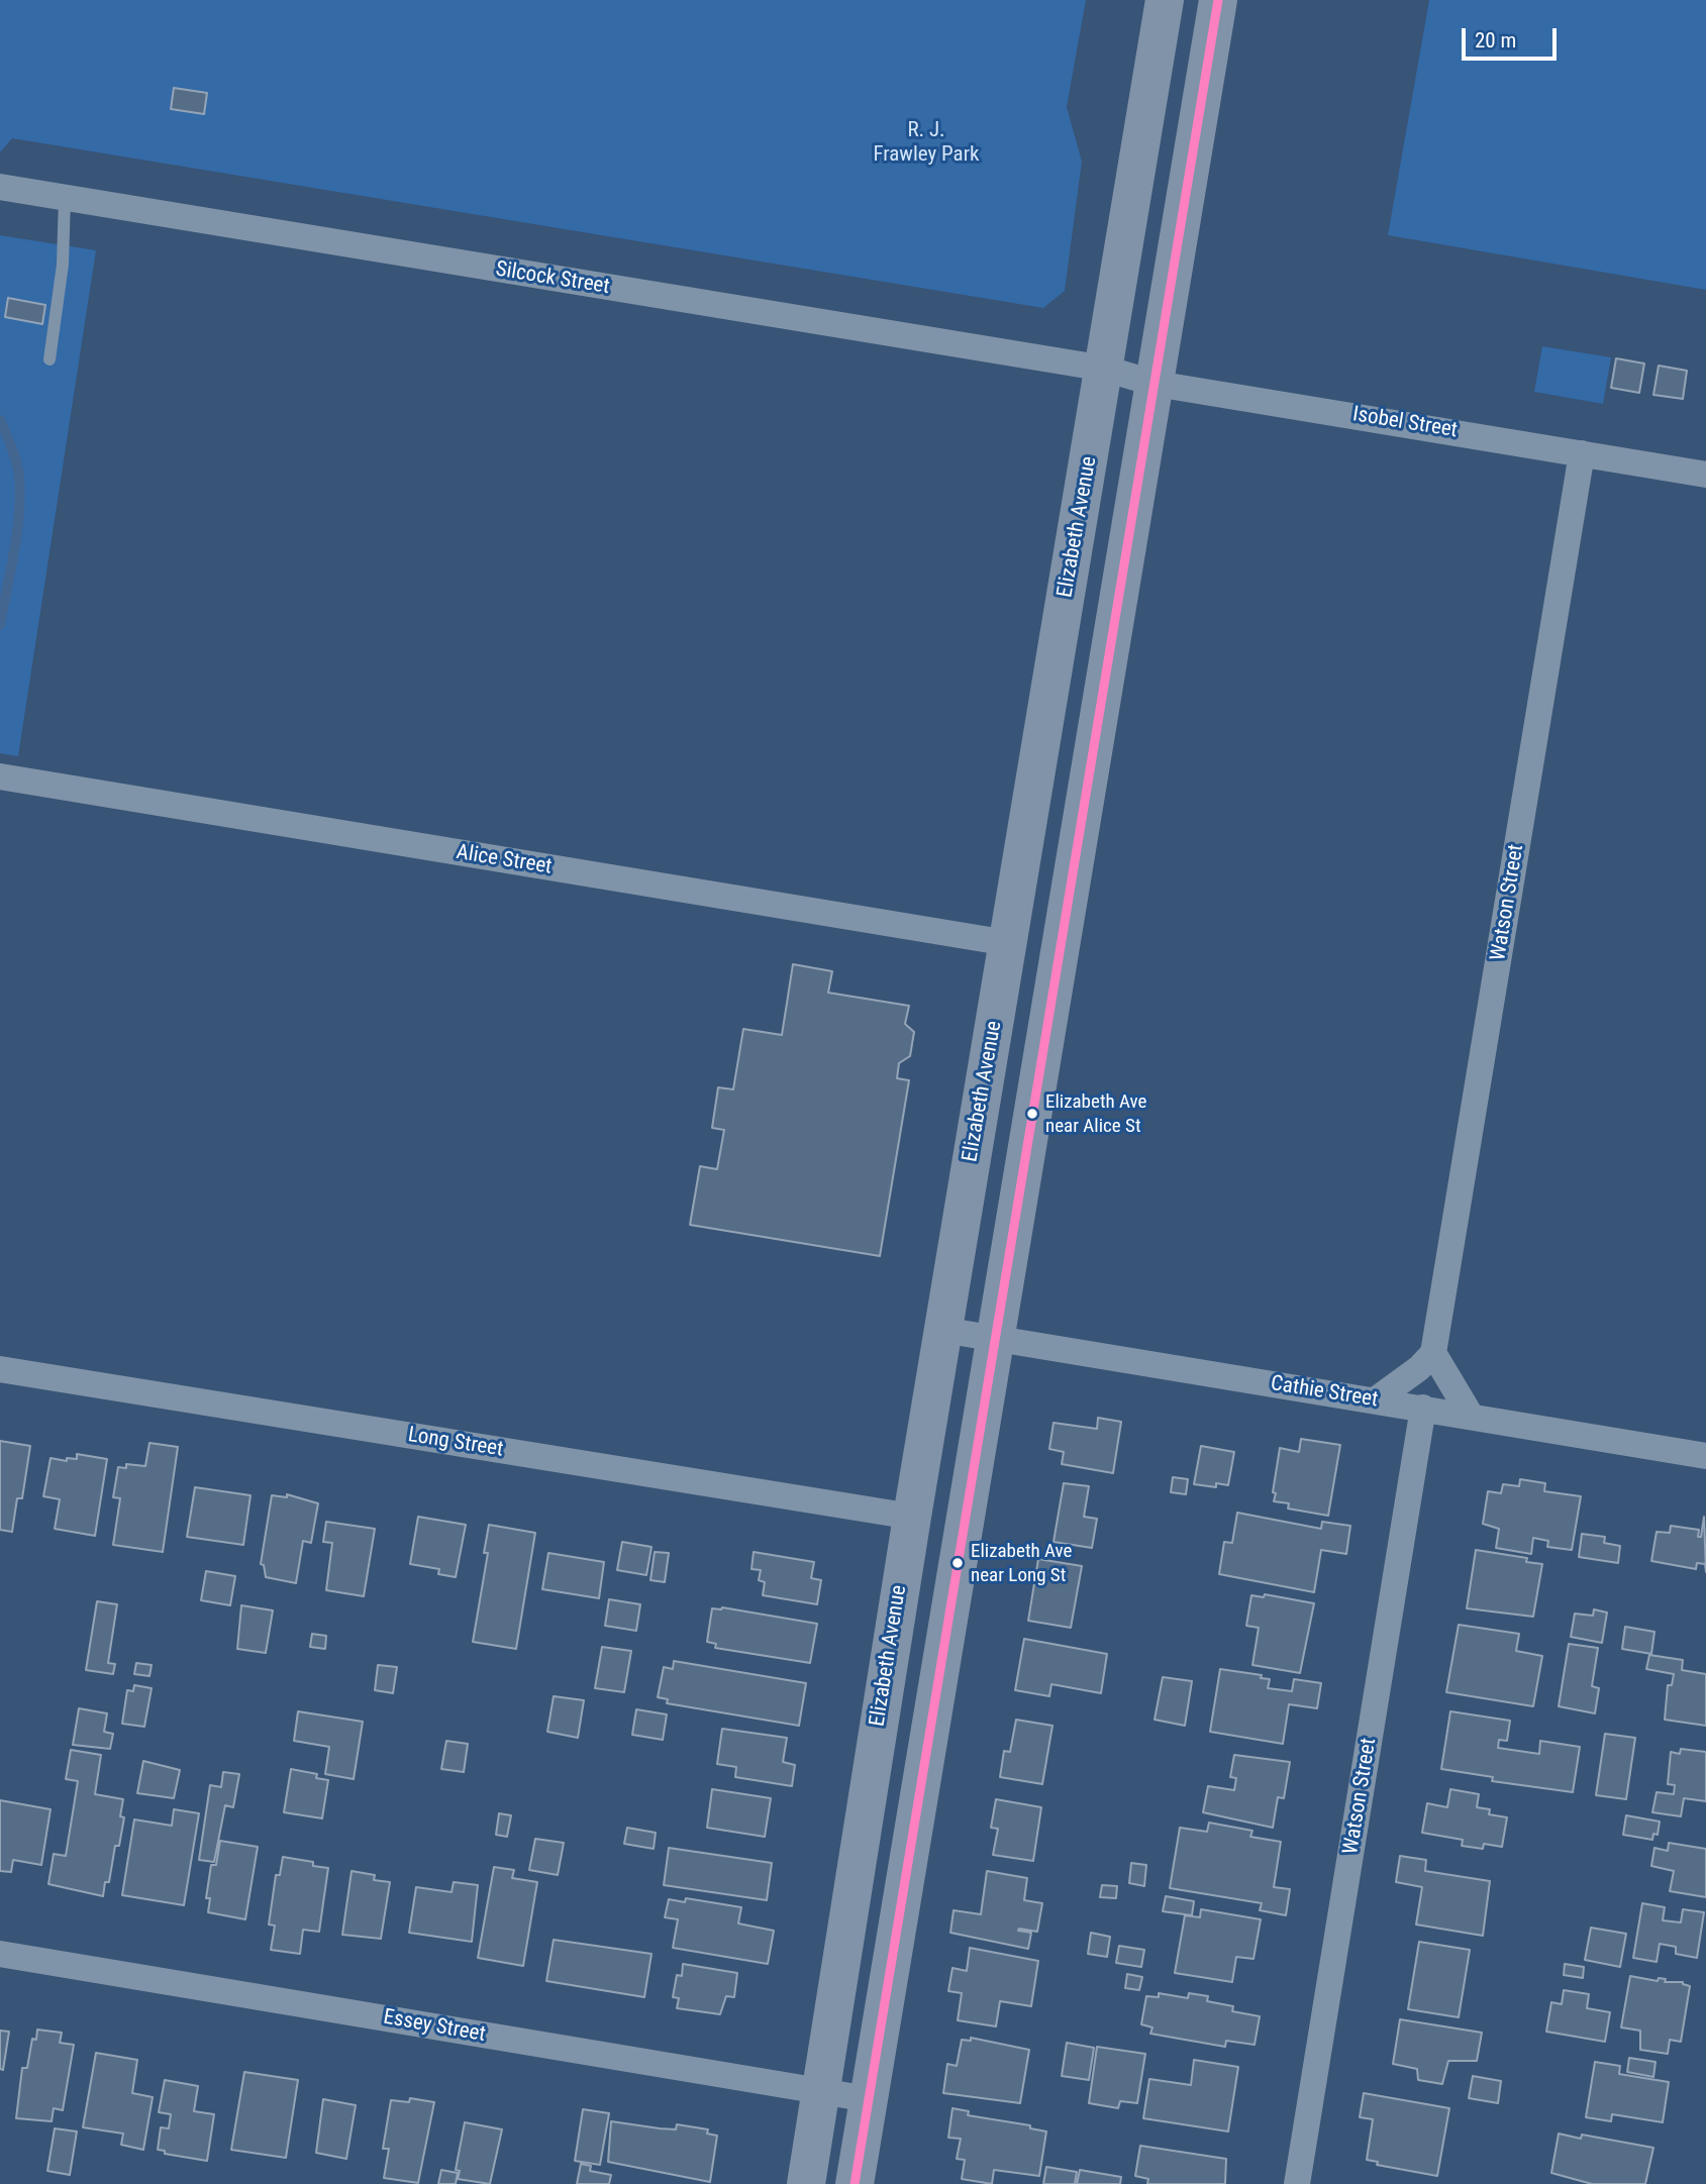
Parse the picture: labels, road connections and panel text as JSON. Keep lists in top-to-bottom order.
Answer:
{
  "streets": {
    "highway": ["Elizabeth Avenue"],
    "street": [
      "Silcock Street",
      "Isobel Street",
      "Alice Street",
      "Watson Street",
      "Cathie Street",
      "Long Street",
      "Essey Street"
    ]
  },
  "crossings": [
    ["Silcock Street", "Isobel Street"],
    ["Silcock Street", "Elizabeth Avenue"],
    ["Isobel Street", "Elizabeth Avenue"],
    ["Isobel Street", "Watson Street"],
    ["Elizabeth Avenue", "Alice Street"],
    ["Elizabeth Avenue", "Cathie Street"],
    ["Elizabeth Avenue", "Long Street"],
    ["Elizabeth Avenue", "Essey Street"],
    ["Watson Street", "Cathie Street"]
  ],
  "parks": ["R. J. Frawley Park"],
  "places": ["Elizabeth Ave near Alice St", "Elizabeth Ave near Long St"],
  "scale_bar": "20 m"
}
